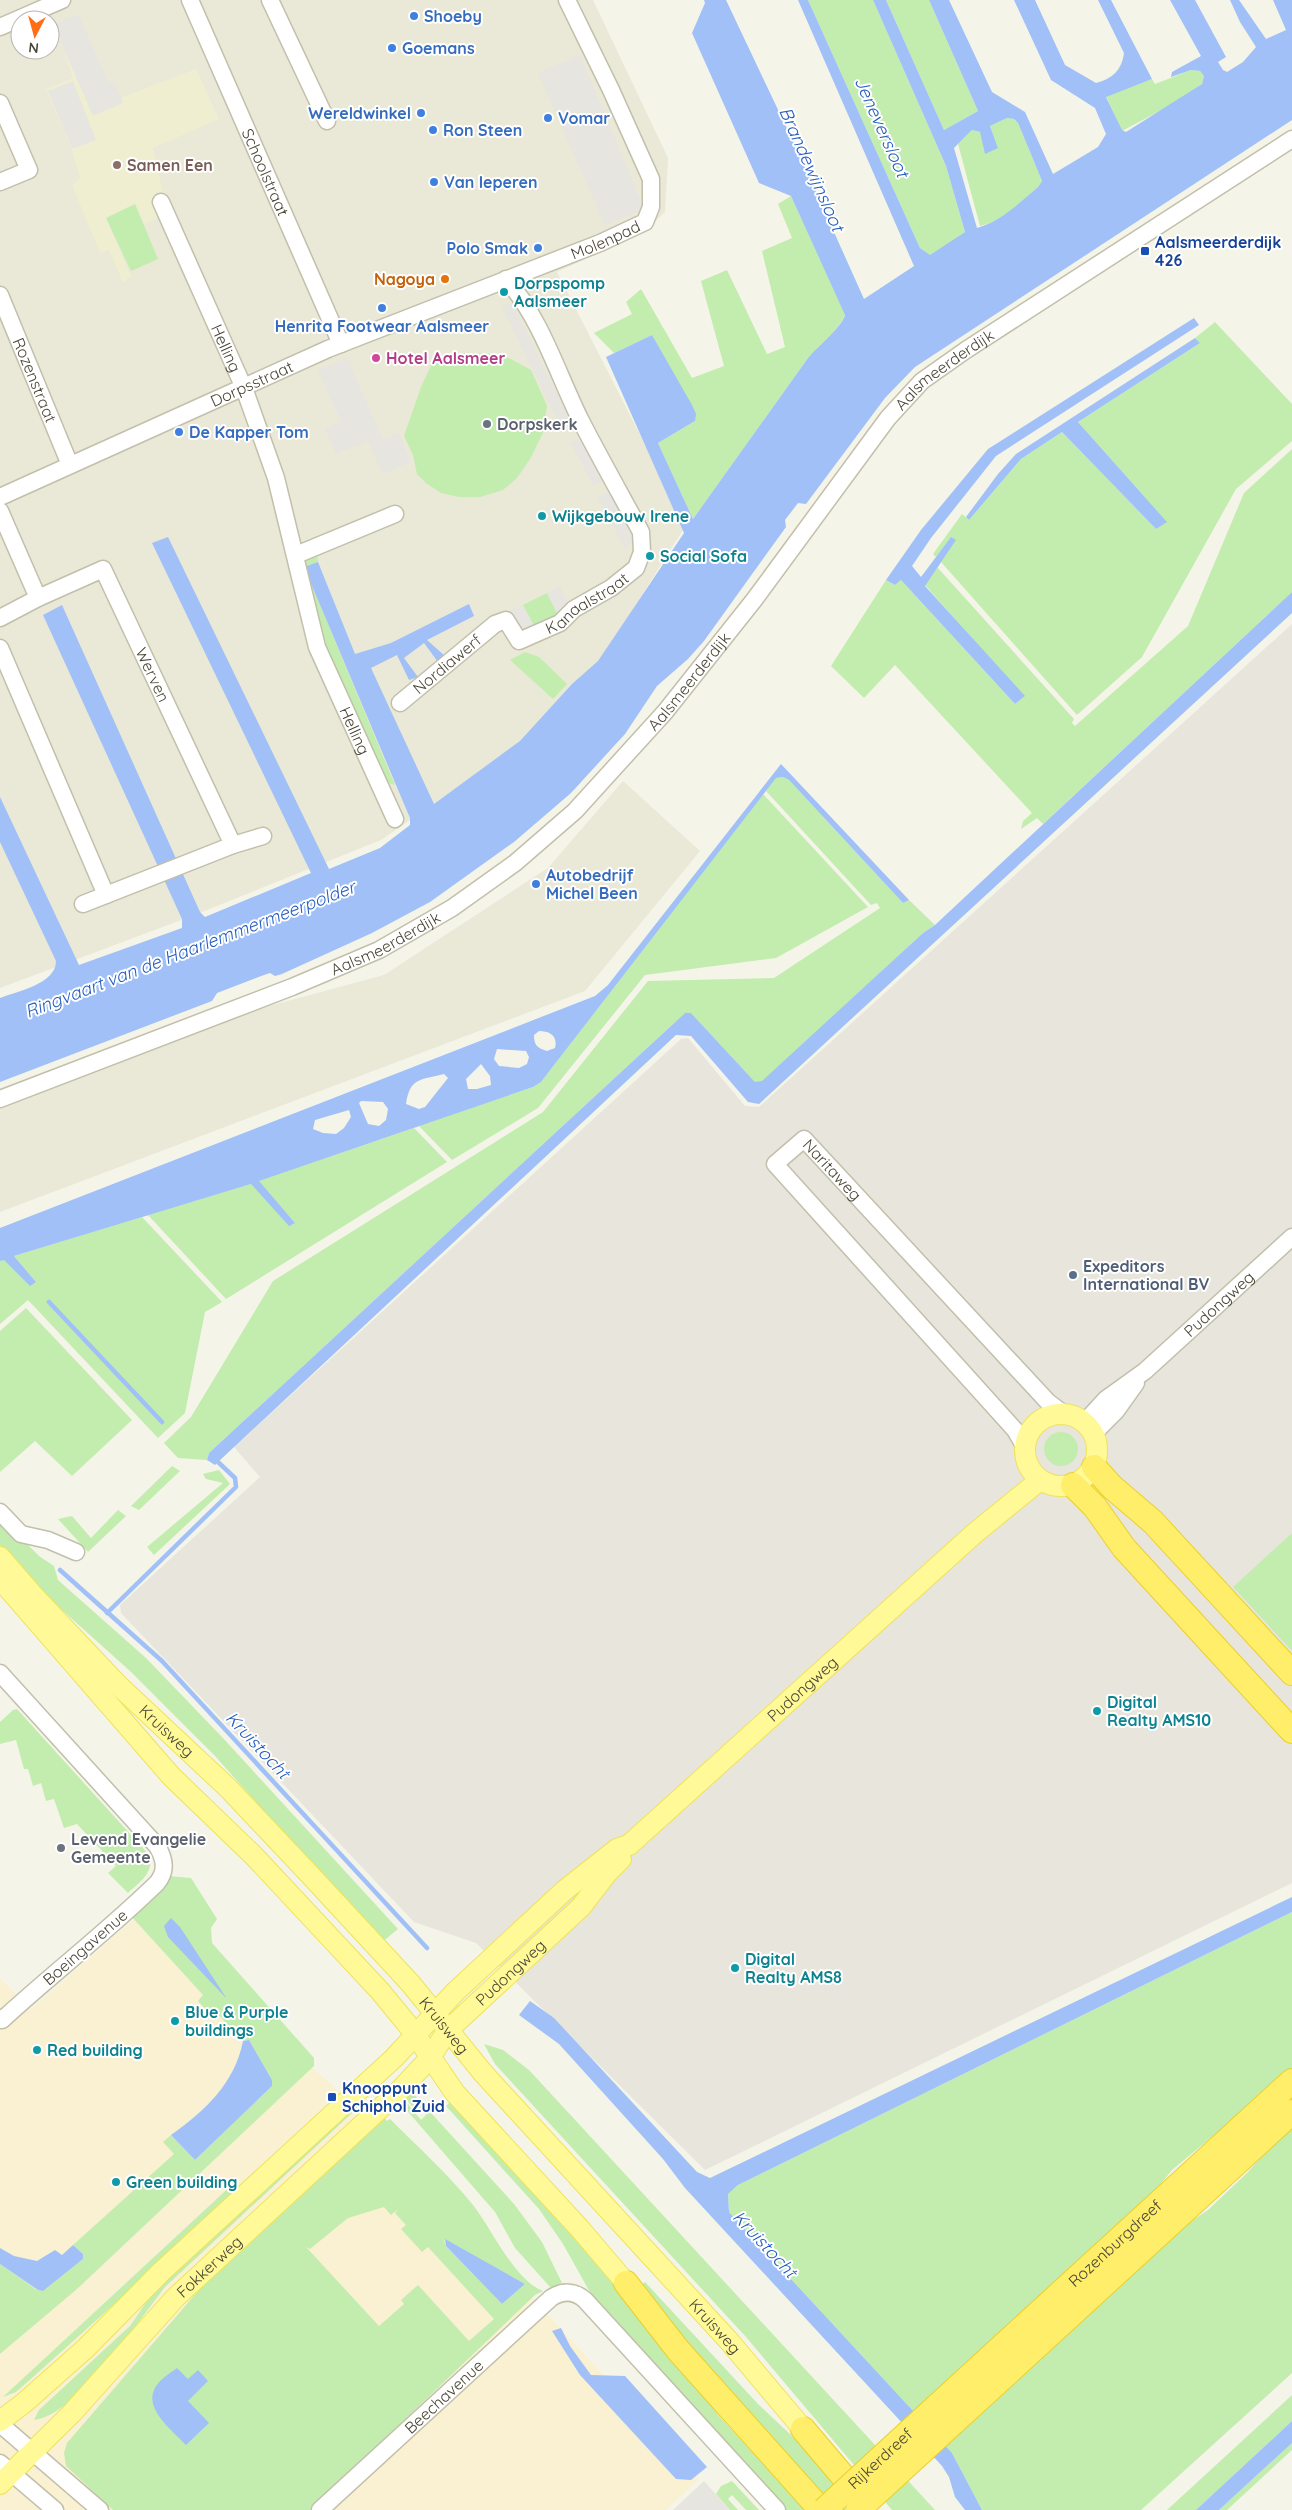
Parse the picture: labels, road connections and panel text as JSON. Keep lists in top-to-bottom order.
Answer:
{
  "streets": {
    "highway": ["Kruisweg", "Rozenburgdreef", "Rijkerdreef"],
    "main road": ["Pudongweg", "Fokkerweg"],
    "street": [
      "Schoolstraat",
      "Molenpad",
      "Helling",
      "Aalsmeerderdijk",
      "Rozenstraat",
      "Dorpsstraat",
      "Kanaalstraat",
      "Nordiawerf",
      "Werven",
      "Naritaweg",
      "Boeingavenue",
      "Beechavenue"
    ]
  },
  "crossings": [
    ["Schoolstraat", "Dorpsstraat"],
    ["Molenpad", "Dorpsstraat"],
    ["Molenpad", "Kanaalstraat"],
    ["Helling", "Dorpsstraat"],
    ["Rozenstraat", "Dorpsstraat"],
    ["Dorpsstraat", "Kanaalstraat"],
    ["Kanaalstraat", "Nordiawerf"],
    ["Naritaweg", "Pudongweg"],
    ["Pudongweg", "Kruisweg"],
    ["Pudongweg", "Fokkerweg"],
    ["Kruisweg", "Fokkerweg"],
    ["Kruisweg", "Rijkerdreef"],
    ["Rozenburgdreef", "Rijkerdreef"]
  ],
  "water": [
    "Jeneversloot",
    "Brandewijnsloot",
    "Ringvaart van de Haarlemmermeerpolder",
    "Kruistocht"
  ],
  "places": {
    "other": [
      "Shoeby",
      "Goemans",
      "Wereldwinkel",
      "Vomar",
      "Ron Steen",
      "Samen Een",
      "Van Ieperen",
      "Polo Smak",
      "Nagoya",
      "Dorpspomp Aalsmeer",
      "Henrita Footwear Aalsmeer",
      "Hotel Aalsmeer",
      "Dorpskerk",
      "De Kapper Tom",
      "Wijkgebouw Irene",
      "Social Sofa",
      "Autobedrijf Michel Been",
      "Expeditors International BV",
      "Digital Realty AMS10",
      "Levend Evangelie Gemeente",
      "Digital Realty AMS8",
      "Blue & Purple buildings",
      "Red building",
      "Green building"
    ],
    "transit": ["Aalsmeerderdijk 426", "Knooppunt Schiphol Zuid"]
  },
  "north": "bottom"
}
